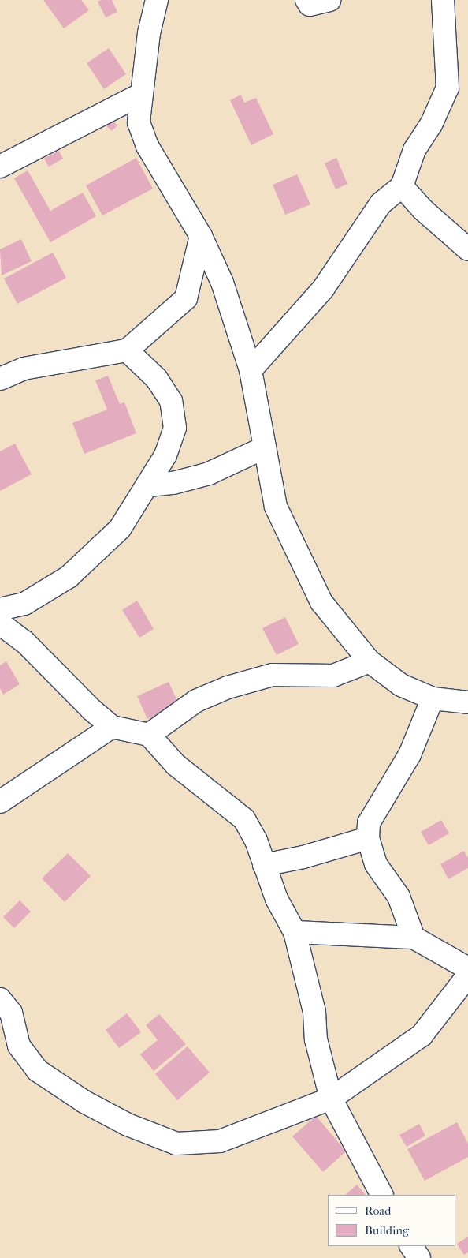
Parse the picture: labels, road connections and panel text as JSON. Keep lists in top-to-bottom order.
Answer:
{
  "legend": ["Road", "Building"]
}
